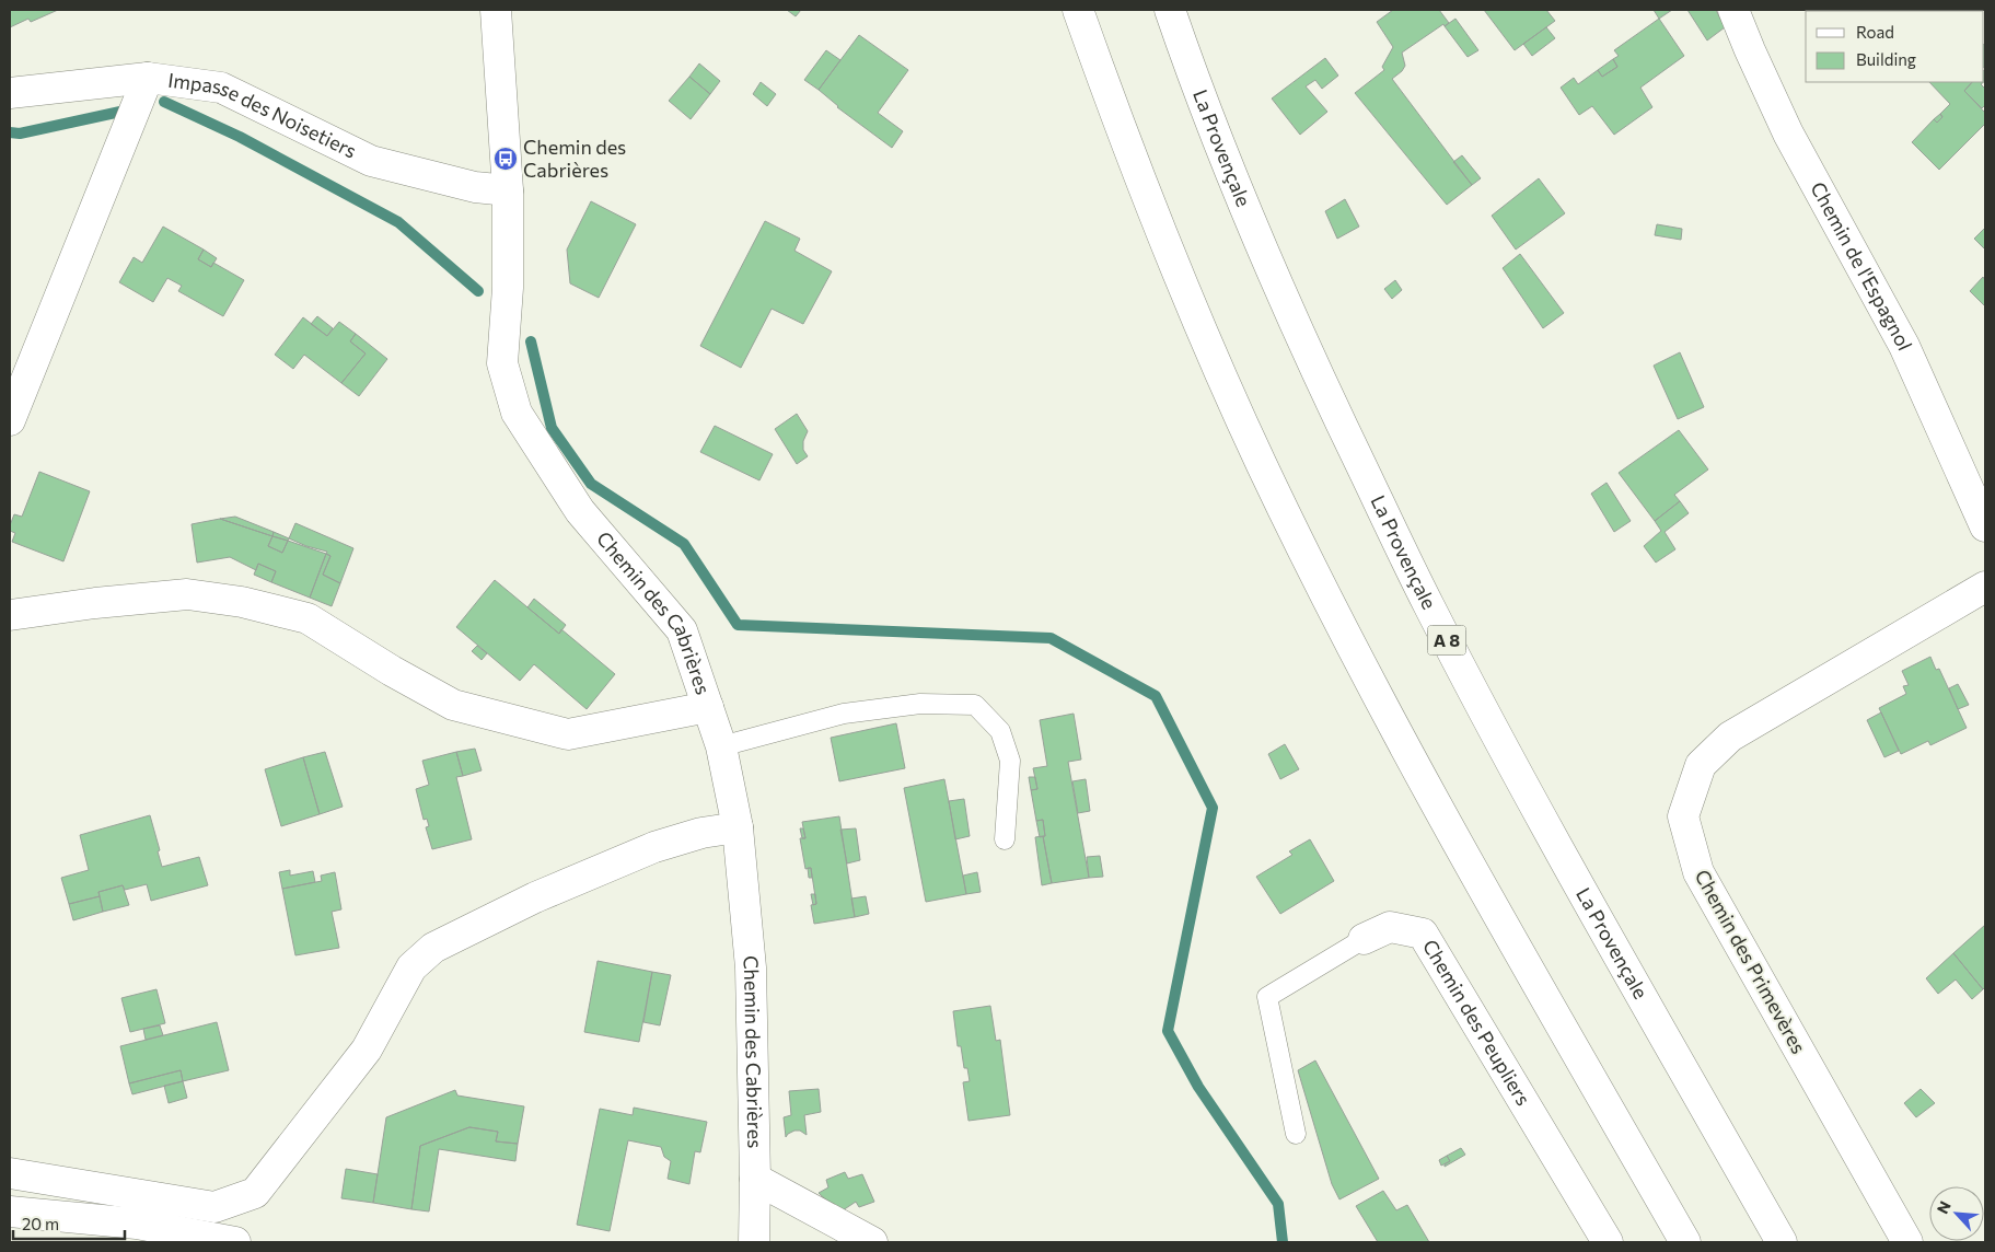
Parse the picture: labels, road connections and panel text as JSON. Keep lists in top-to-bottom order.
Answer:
{
  "streets": {
    "main road": [
      "Impasse des Noisetiers",
      "La Provençale",
      "Chemin de l'Espagnol",
      "Chemin des Cabrières",
      "A 8",
      "Chemin des Primevères",
      "Chemin des Peupliers"
    ]
  },
  "crossings": [
    ["Impasse des Noisetiers", "Chemin des Cabrières"]
  ],
  "places": {
    "bus stop": ["Chemin des Cabrières"]
  },
  "legend": ["Road", "Building"],
  "scale_bar": "20 m",
  "north": "top left"
}
